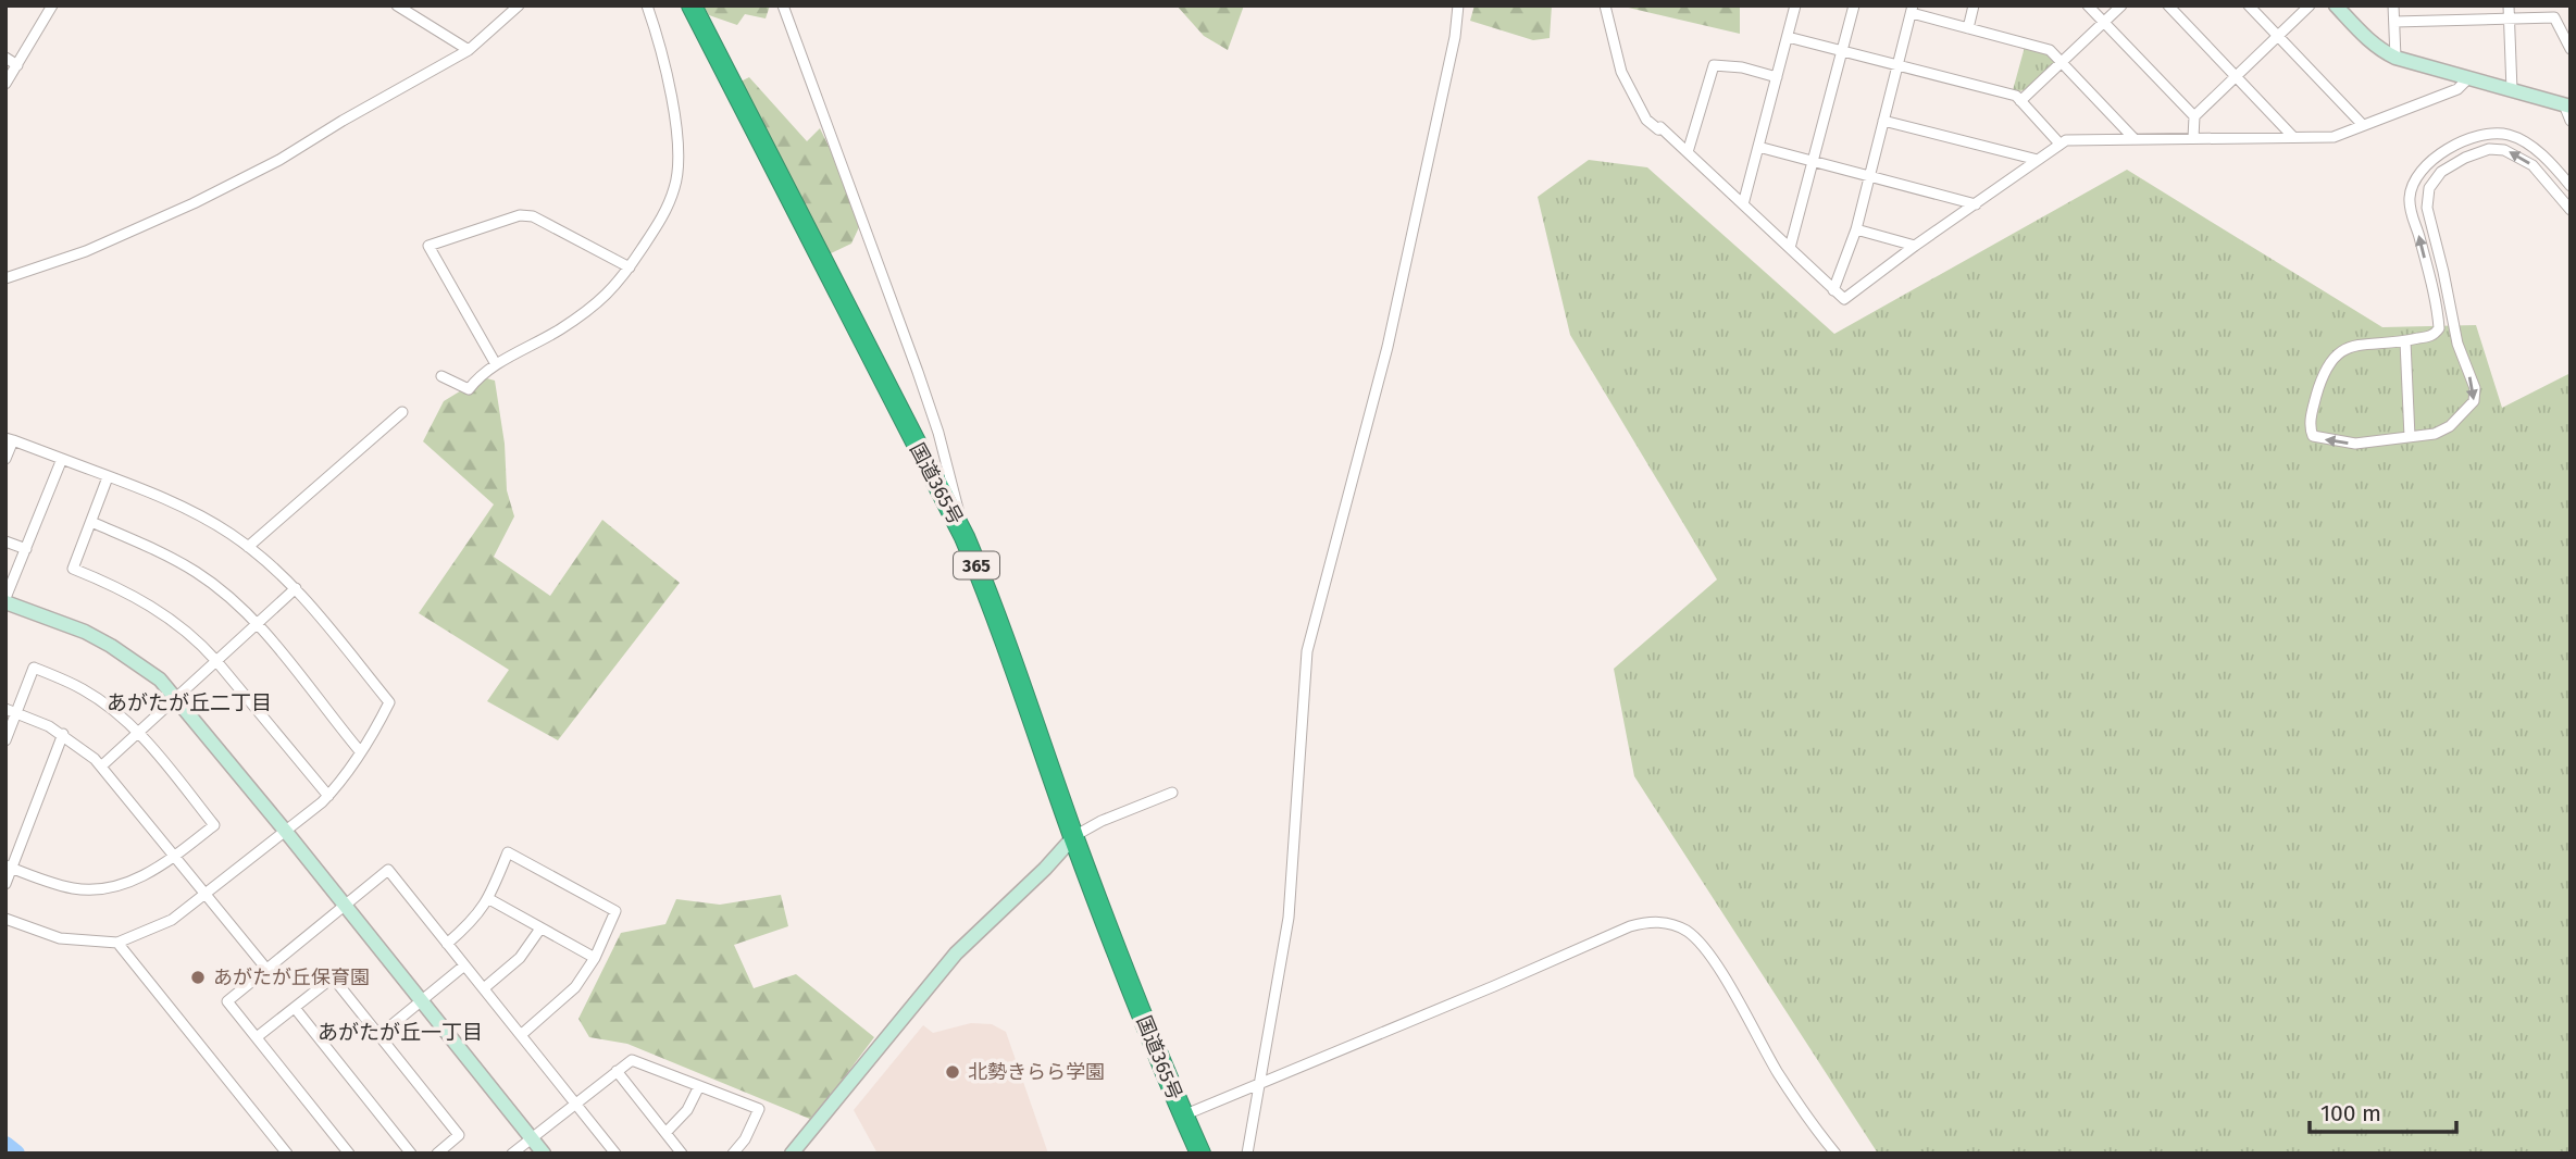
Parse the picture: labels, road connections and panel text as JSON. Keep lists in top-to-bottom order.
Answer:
{
  "streets": {
    "highway": ["国道365号", "365"]
  },
  "districts": ["あがたが丘二丁目", "あがたが丘一丁目"],
  "places": ["あがたが丘保育園", "北勢きらら学園"],
  "scale_bar": "100 m"
}
